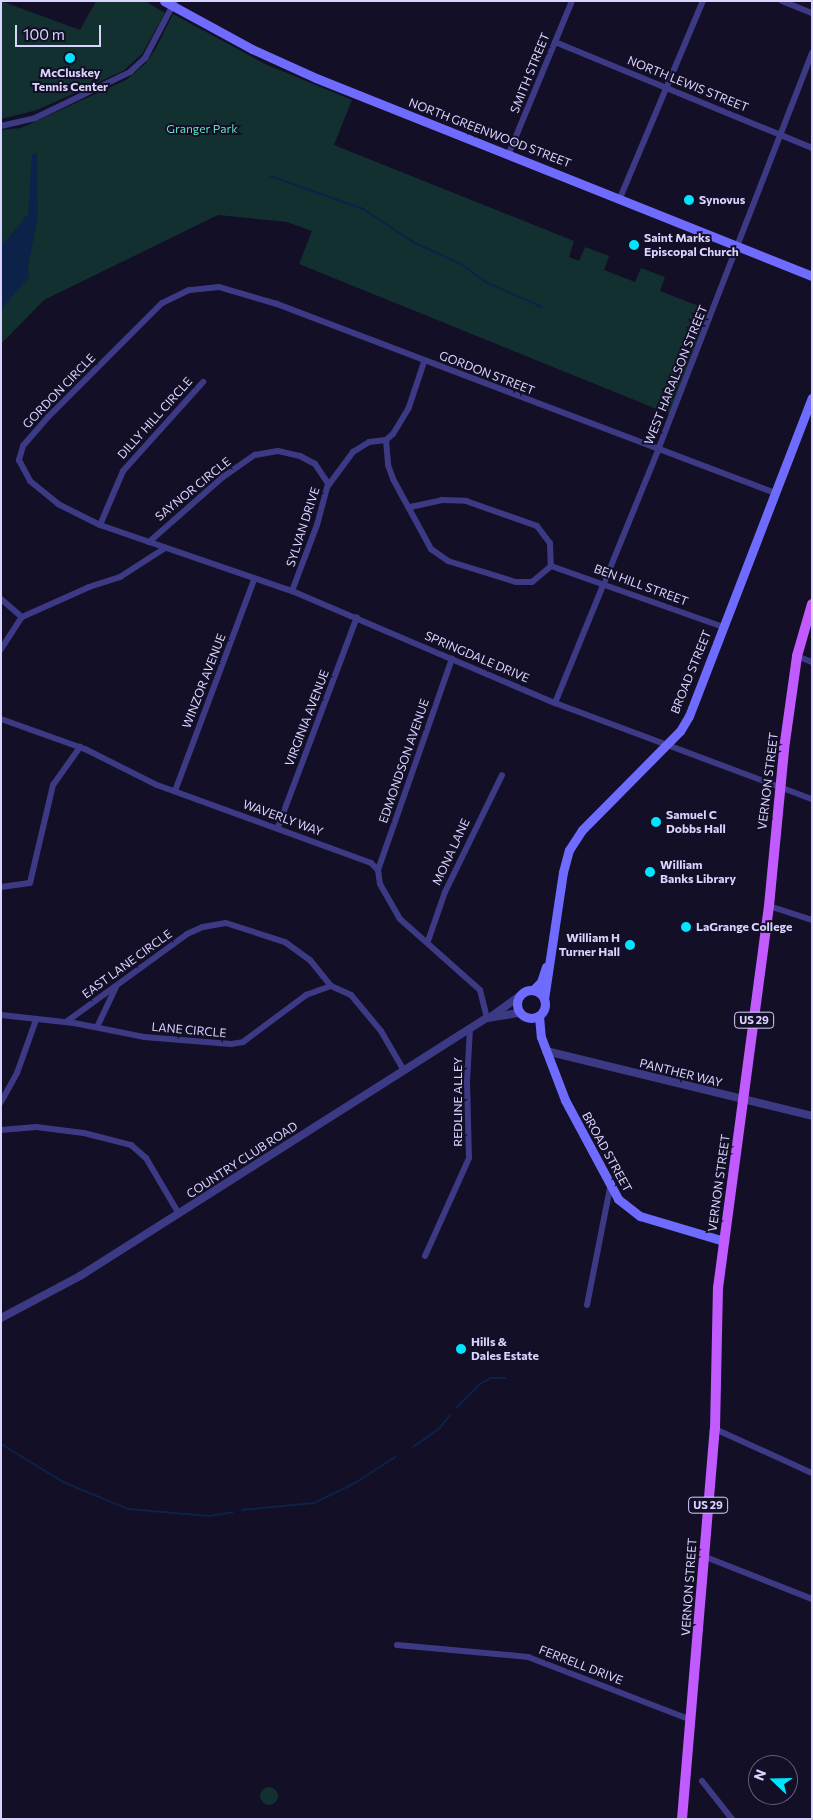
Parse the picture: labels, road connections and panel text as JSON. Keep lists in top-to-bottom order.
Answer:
{
  "streets": {
    "main road": [
      "NORTH GREENWOOD STREET",
      "BROAD STREET",
      "VERNON STREET",
      "US 29"
    ],
    "street": [
      "SMITH STREET",
      "NORTH LEWIS STREET",
      "GORDON STREET",
      "WEST HARALSON STREET",
      "GORDON CIRCLE",
      "DILLY HILL CIRCLE",
      "SAYNOR CIRCLE",
      "SYLVAN DRIVE",
      "BEN HILL STREET",
      "SPRINGDALE DRIVE",
      "WINZOR AVENUE",
      "VIRGINIA AVENUE",
      "EDMONDSON AVENUE",
      "WAVERLY WAY",
      "MONA LANE",
      "EAST LANE CIRCLE",
      "LANE CIRCLE",
      "PANTHER WAY",
      "REDLINE ALLEY",
      "COUNTRY CLUB ROAD",
      "FERRELL DRIVE"
    ]
  },
  "crossings": [
    ["SMITH STREET", "NORTH LEWIS STREET"],
    ["SMITH STREET", "NORTH GREENWOOD STREET"],
    ["NORTH LEWIS STREET", "WEST HARALSON STREET"],
    ["NORTH GREENWOOD STREET", "WEST HARALSON STREET"],
    ["GORDON STREET", "WEST HARALSON STREET"],
    ["GORDON STREET", "GORDON CIRCLE"],
    ["GORDON STREET", "BROAD STREET"],
    ["WEST HARALSON STREET", "BEN HILL STREET"],
    ["WEST HARALSON STREET", "SPRINGDALE DRIVE"],
    ["GORDON CIRCLE", "DILLY HILL CIRCLE"],
    ["GORDON CIRCLE", "SAYNOR CIRCLE"],
    ["GORDON CIRCLE", "SPRINGDALE DRIVE"],
    ["SAYNOR CIRCLE", "SYLVAN DRIVE"],
    ["SYLVAN DRIVE", "SPRINGDALE DRIVE"],
    ["BEN HILL STREET", "BROAD STREET"],
    ["SPRINGDALE DRIVE", "BROAD STREET"],
    ["SPRINGDALE DRIVE", "WINZOR AVENUE"],
    ["SPRINGDALE DRIVE", "VIRGINIA AVENUE"],
    ["SPRINGDALE DRIVE", "EDMONDSON AVENUE"],
    ["SPRINGDALE DRIVE", "VERNON STREET"],
    ["BROAD STREET", "VERNON STREET"],
    ["BROAD STREET", "PANTHER WAY"],
    ["BROAD STREET", "COUNTRY CLUB ROAD"],
    ["WINZOR AVENUE", "WAVERLY WAY"],
    ["VIRGINIA AVENUE", "WAVERLY WAY"],
    ["EDMONDSON AVENUE", "WAVERLY WAY"],
    ["VERNON STREET", "PANTHER WAY"],
    ["VERNON STREET", "FERRELL DRIVE"],
    ["EAST LANE CIRCLE", "LANE CIRCLE"],
    ["REDLINE ALLEY", "COUNTRY CLUB ROAD"]
  ],
  "parks": ["Granger Park"],
  "places": [
    "McCluskey Tennis Center",
    "Synovus",
    "Saint Marks Episcopal Church",
    "Samuel C Dobbs Hall",
    "William Banks Library",
    "LaGrange College",
    "William H Turner Hall",
    "Hills & Dales Estate"
  ],
  "scale_bar": "100 m",
  "north": "left"
}
